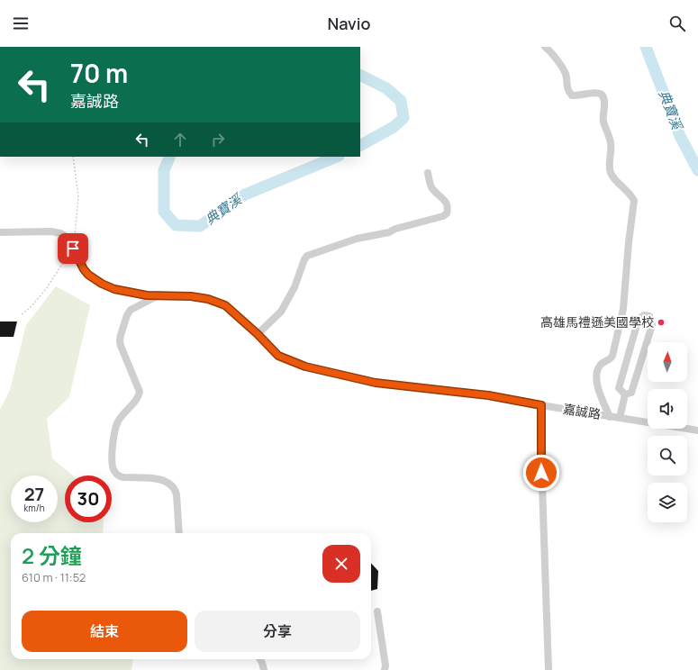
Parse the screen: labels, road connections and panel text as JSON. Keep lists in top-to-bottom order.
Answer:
{
  "streets": {
    "street": ["嘉誠路"]
  },
  "water": ["典寶溪"],
  "places": ["高雄馬禮遜美國學校"],
  "north": "top",
  "page": {
    "header": "Navio",
    "turn": ["70 m", "嘉誠路"],
    "speed": "27 km/h",
    "limit": "30",
    "heading": ["2 分鐘", "610 m · 11:52"],
    "buttons": ["結束", "分享"]
  }
}
